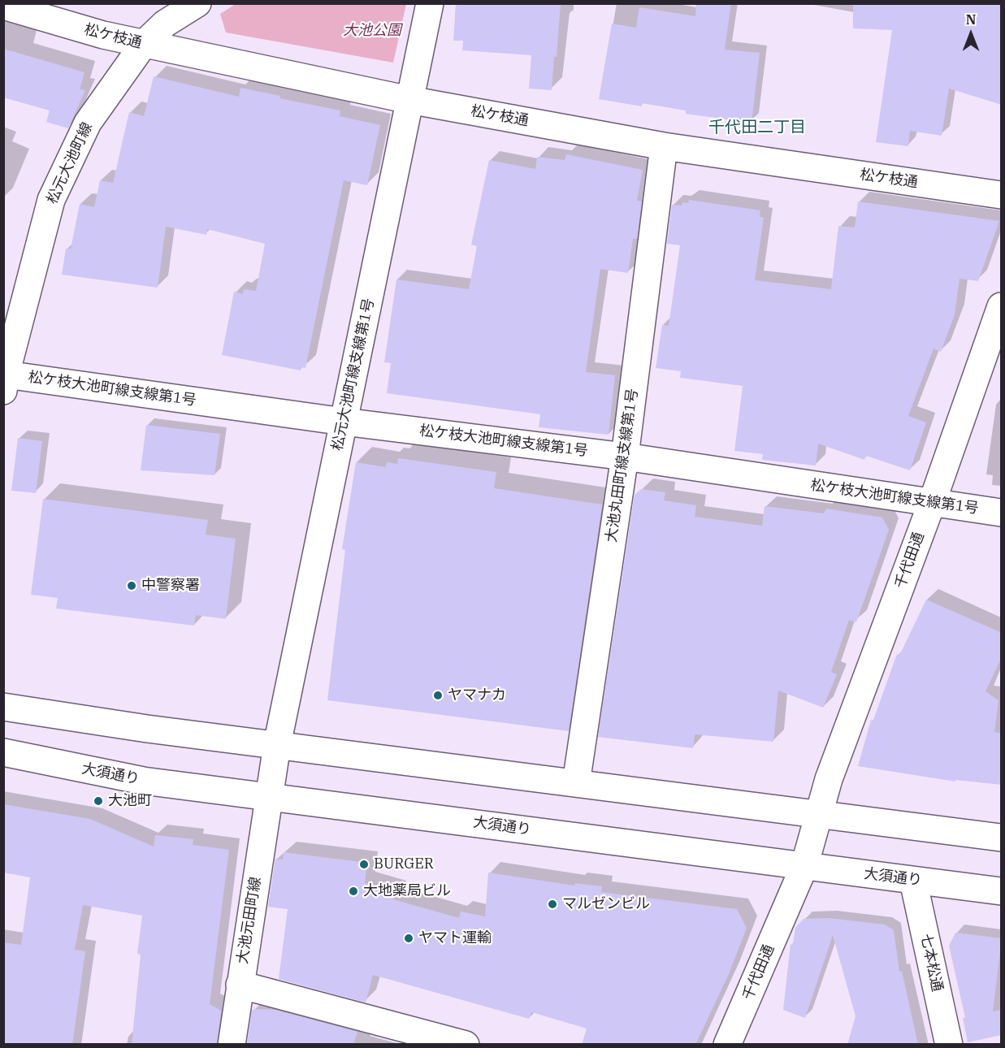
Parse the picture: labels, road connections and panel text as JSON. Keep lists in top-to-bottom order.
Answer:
{
  "streets": {
    "street": [
      "松ケ枝通",
      "松元大池町線",
      "松元大池町線支線第1号",
      "松ケ枝大池町線支線第1号",
      "大池丸田町線支線第1号",
      "千代田通",
      "大須通り",
      "大池元田町線",
      "七本松通"
    ]
  },
  "crossings": [
    ["松ケ枝通", "松元大池町線"],
    ["松ケ枝通", "松元大池町線支線第1号"],
    ["松ケ枝通", "大池丸田町線支線第1号"],
    ["松元大池町線", "松ケ枝大池町線支線第1号"],
    ["松元大池町線支線第1号", "松ケ枝大池町線支線第1号"],
    ["松元大池町線支線第1号", "大須通り"],
    ["松元大池町線支線第1号", "大池元田町線"],
    ["松ケ枝大池町線支線第1号", "大池丸田町線支線第1号"],
    ["松ケ枝大池町線支線第1号", "千代田通"],
    ["千代田通", "大須通り"],
    ["大須通り", "大池元田町線"],
    ["大須通り", "七本松通"]
  ],
  "districts": ["千代田二丁目"],
  "parks": ["大池公園"],
  "places": [
    "中警察署",
    "ヤマナカ",
    "大池町",
    "BURGER",
    "大地薬局ビル",
    "マルゼンビル",
    "ヤマト運輸"
  ],
  "north": "top"
}
